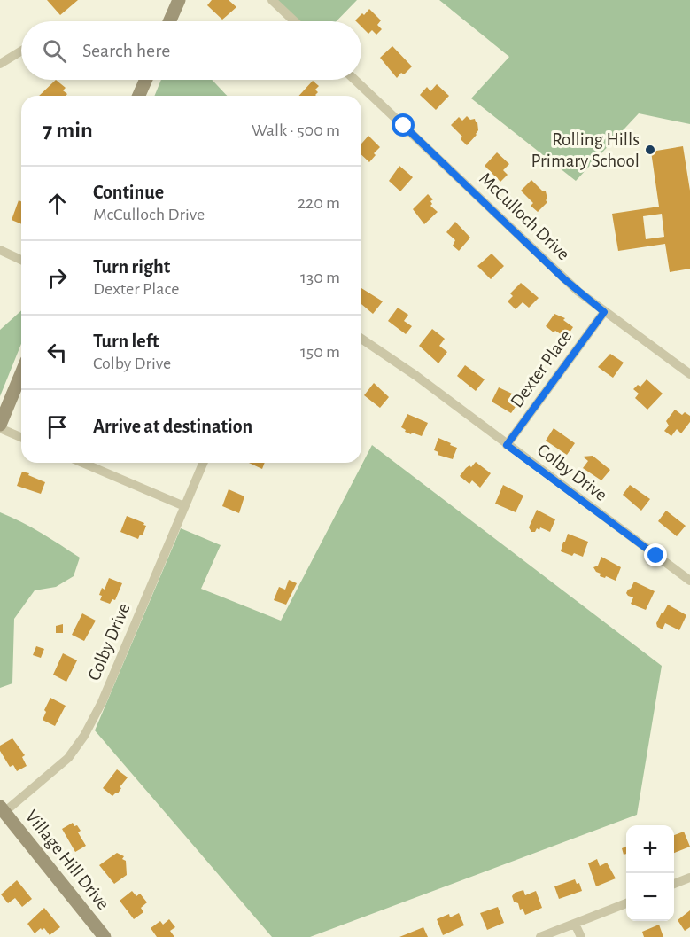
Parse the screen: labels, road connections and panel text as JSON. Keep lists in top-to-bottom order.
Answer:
{
  "streets": {
    "street": [
      "McCulloch Drive",
      "Dexter Place",
      "Colby Drive",
      "Village Hill Drive"
    ]
  },
  "crossings": [
    ["McCulloch Drive", "Dexter Place"],
    ["Dexter Place", "Colby Drive"],
    ["Colby Drive", "Village Hill Drive"]
  ],
  "places": ["Rolling Hills Primary School"],
  "page": {
    "search": "Search here",
    "heading": ["7 min", "Walk · 500 m"],
    "list": [
      ["Continue", "McCulloch Drive", "220 m"],
      ["Turn right", "Dexter Place", "130 m"],
      ["Turn left", "Colby Drive", "150 m"],
      "Arrive at destination"
    ],
    "map_buttons": ["+", "−"]
  }
}
